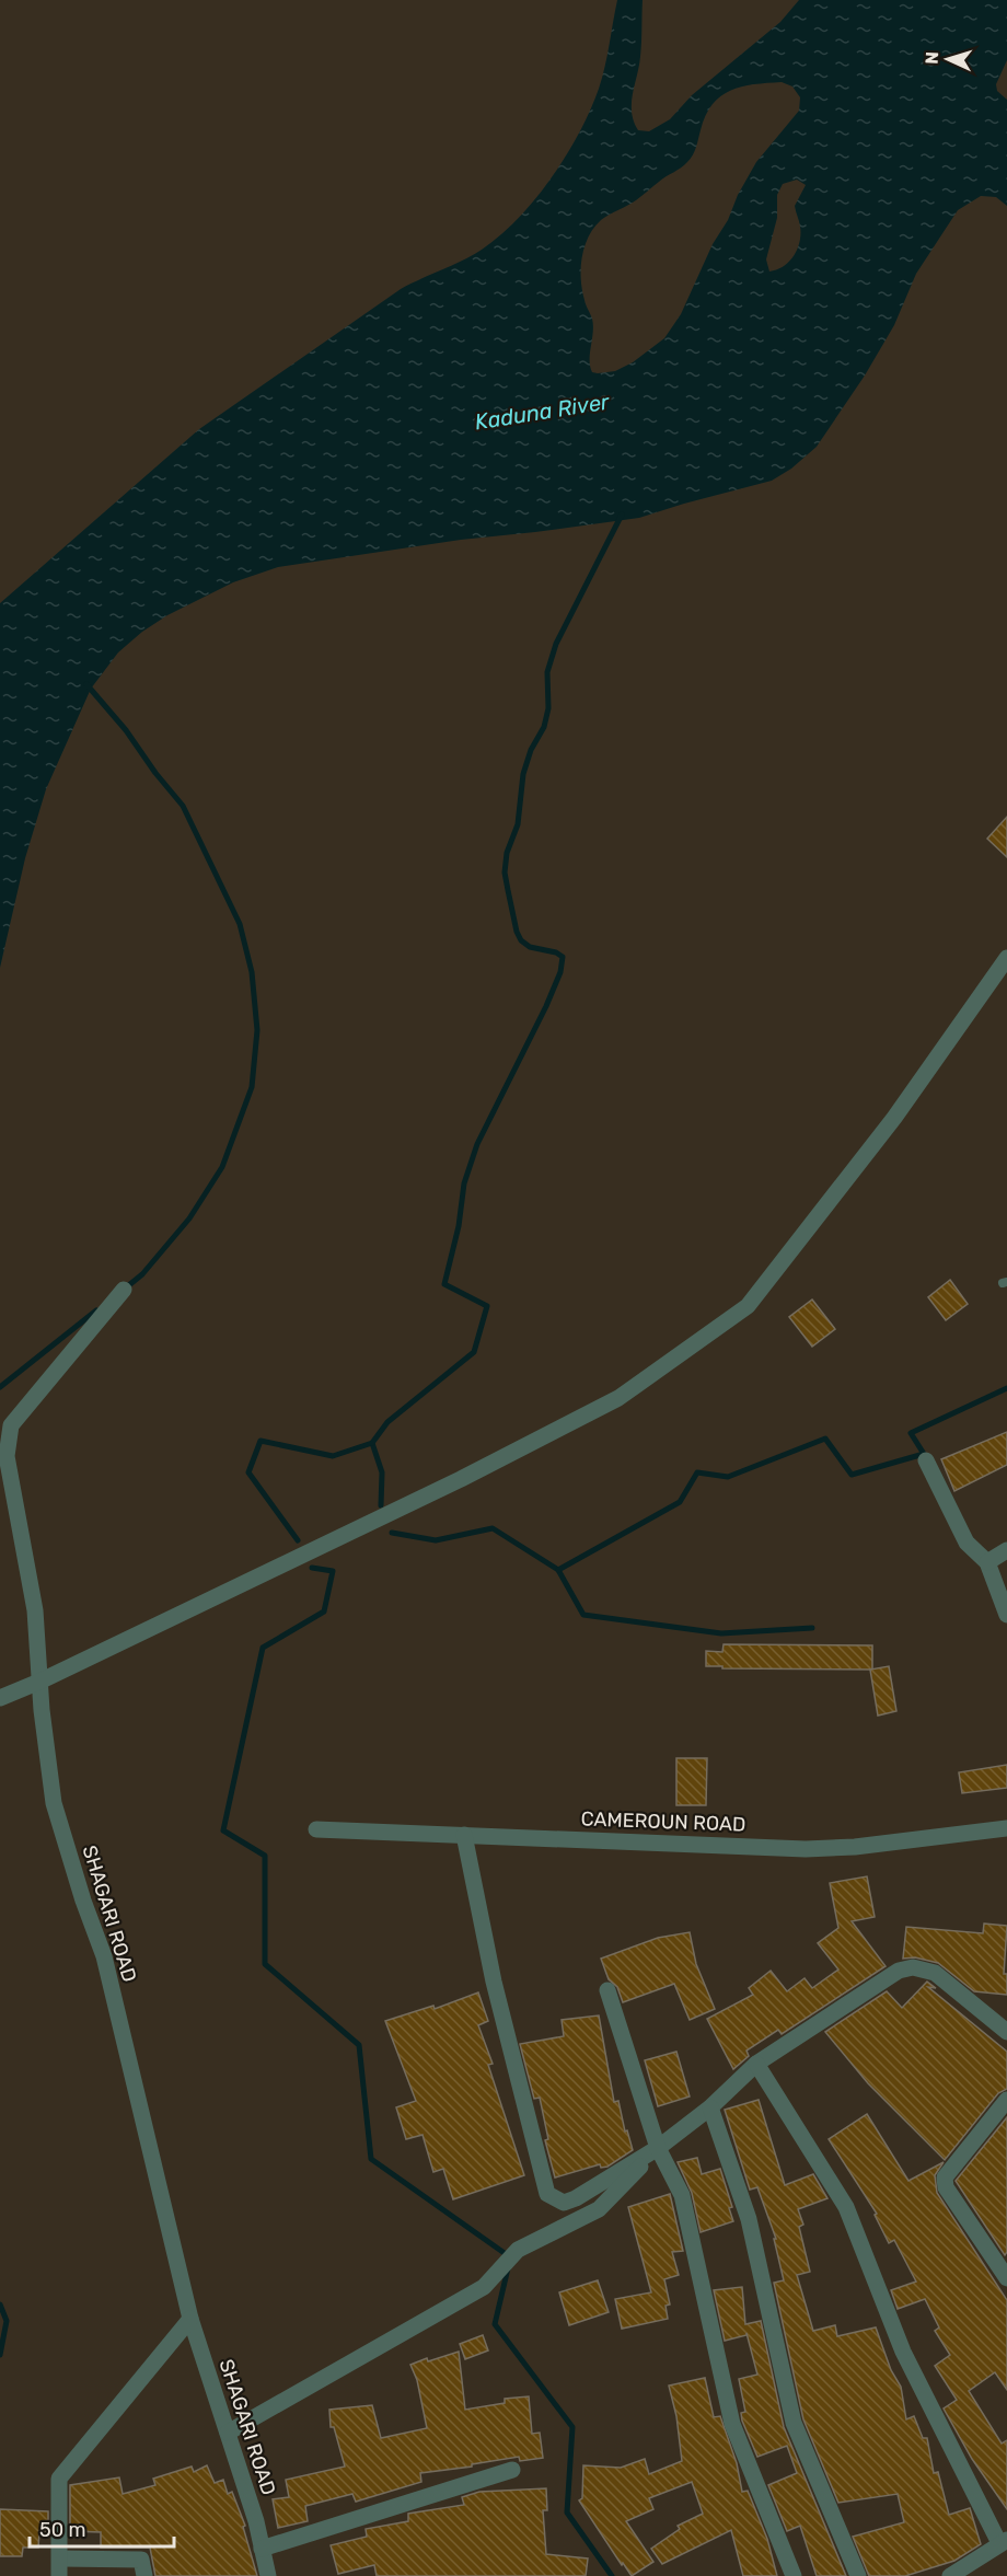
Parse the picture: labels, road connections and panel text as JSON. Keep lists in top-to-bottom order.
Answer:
{
  "streets": {
    "street": ["CAMEROUN ROAD", "SHAGARI ROAD"]
  },
  "water": ["Kaduna River"],
  "scale_bar": "50 m",
  "north": "left"
}
